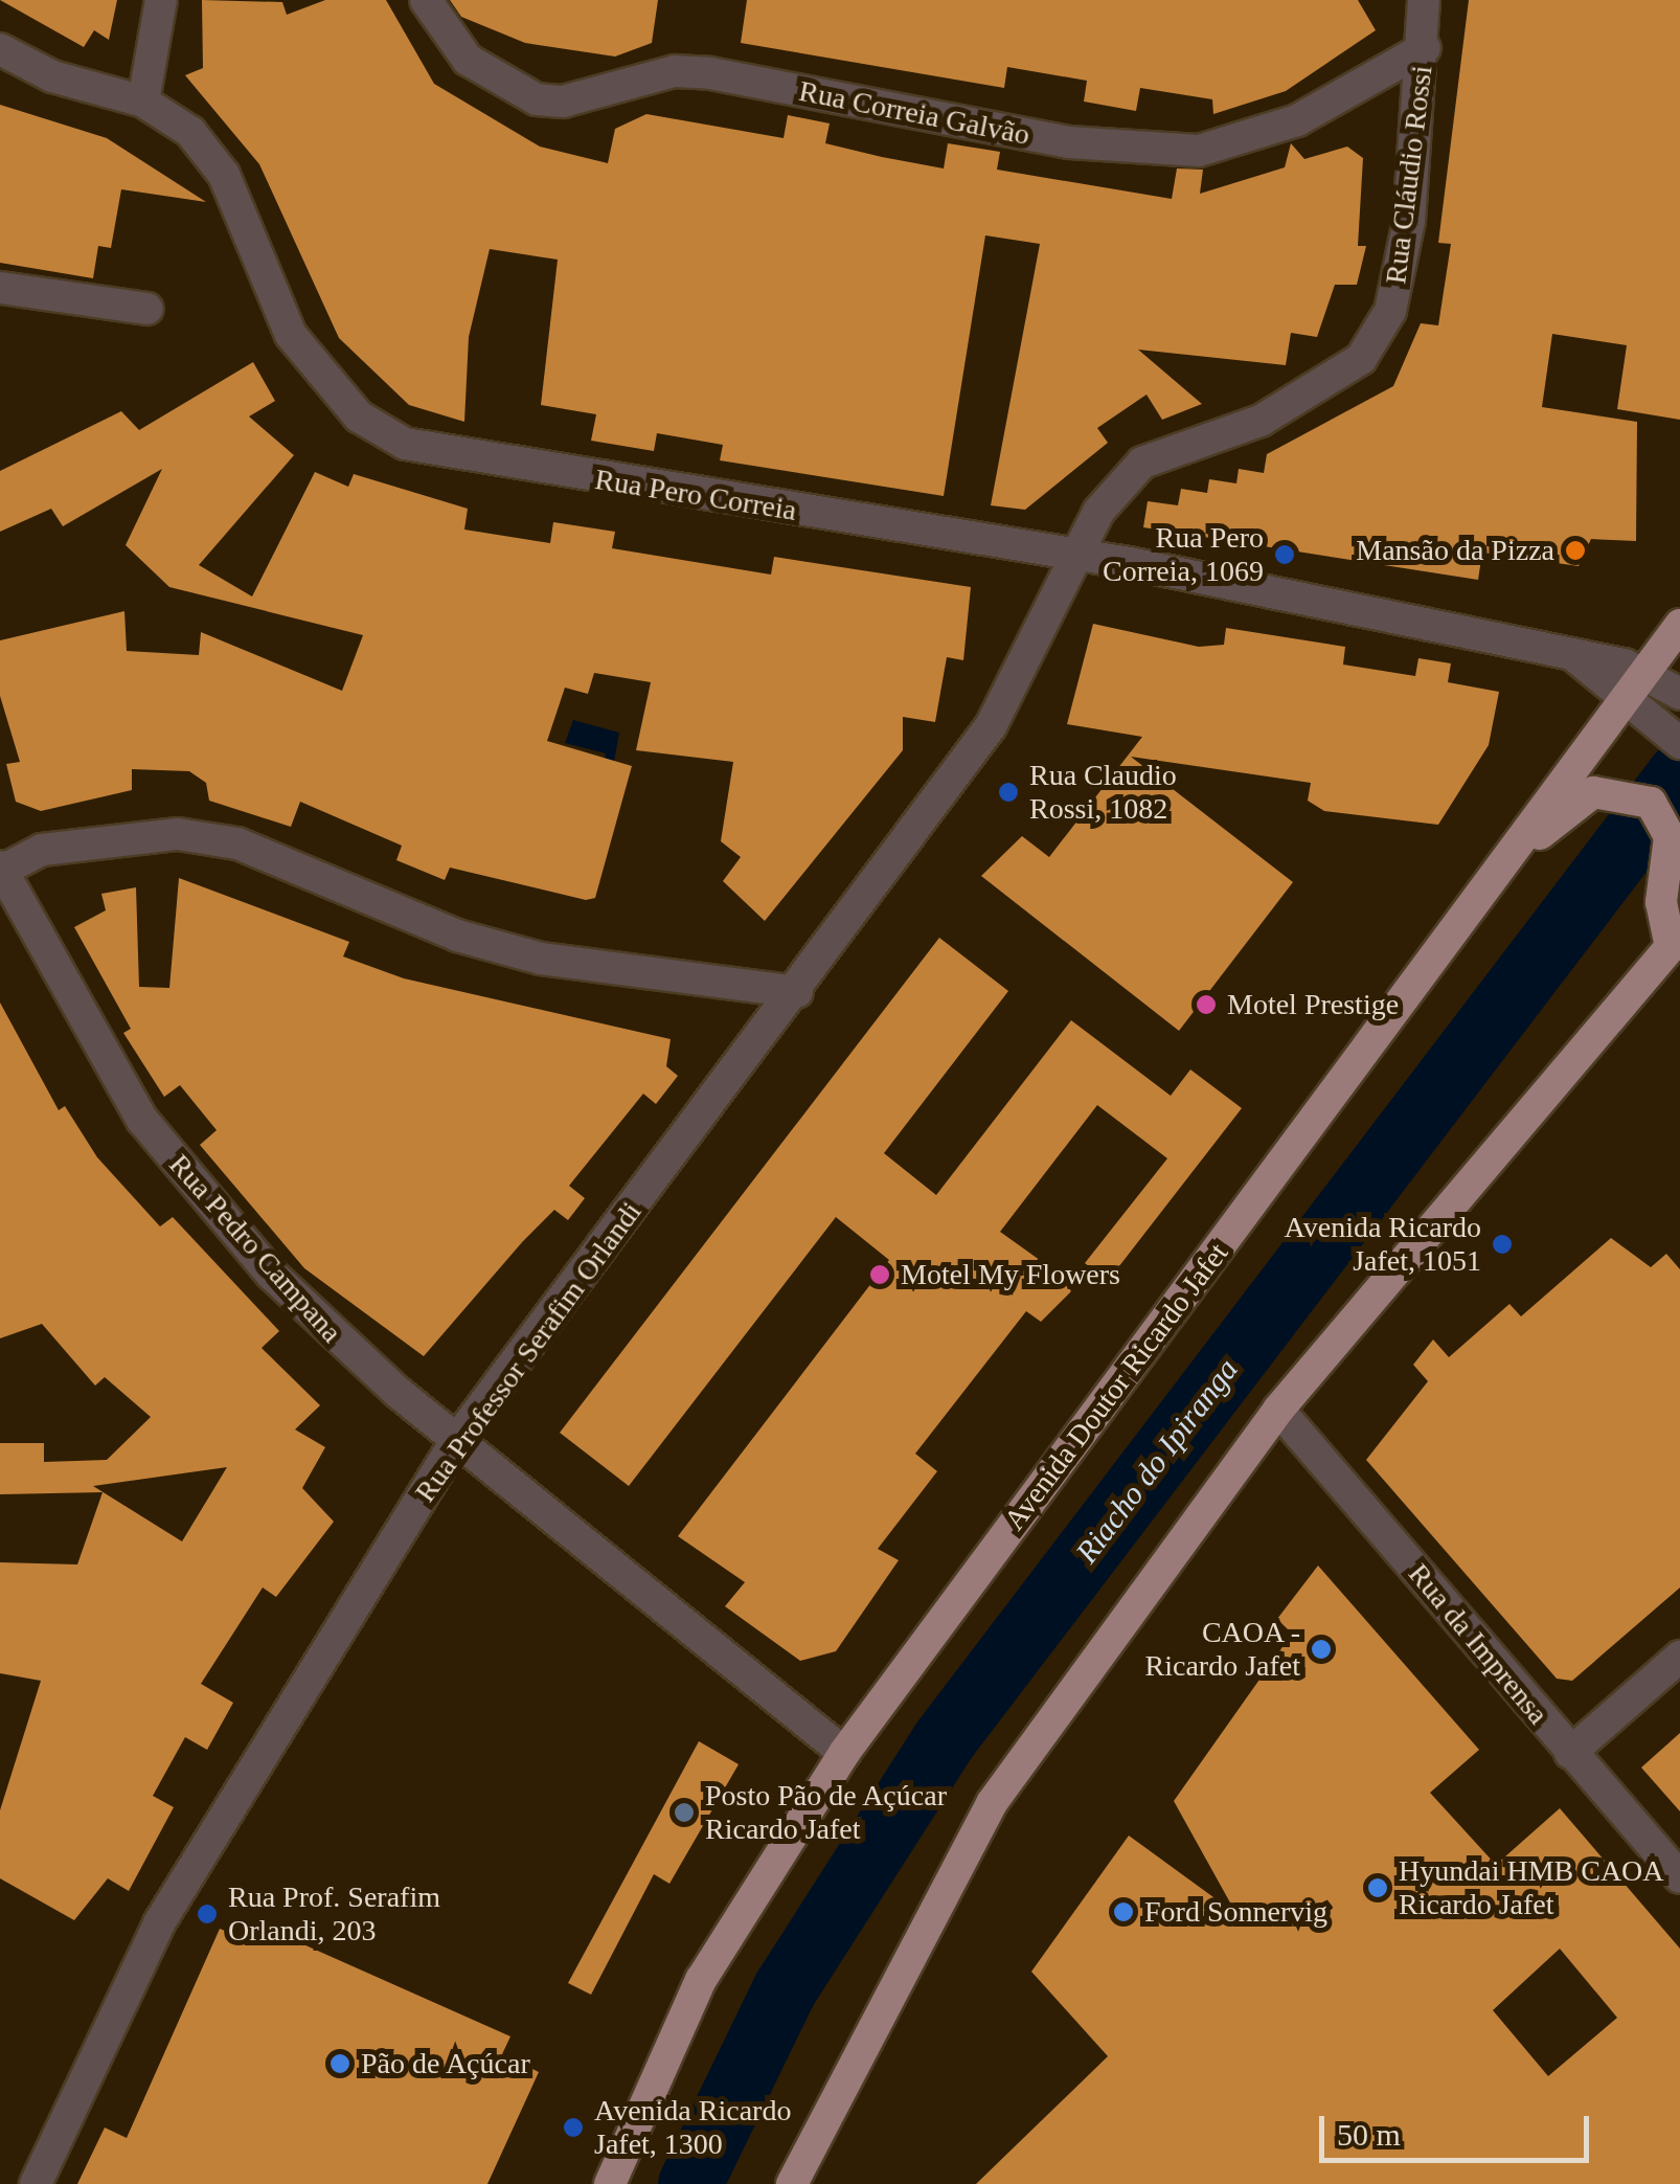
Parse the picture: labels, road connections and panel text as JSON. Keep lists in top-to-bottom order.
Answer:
{
  "streets": {
    "main road": ["Avenida Doutor Ricardo Jafet"],
    "street": [
      "Rua Correia Galvão",
      "Rua Cláudio Rossi",
      "Rua Pero Correia",
      "Rua Pedro Campana",
      "Rua Professor Serafim Orlandi",
      "Rua da Imprensa"
    ]
  },
  "crossings": [
    ["Rua Correia Galvão", "Rua Cláudio Rossi"],
    ["Rua Cláudio Rossi", "Rua Pero Correia"],
    ["Rua Cláudio Rossi", "Rua Professor Serafim Orlandi"],
    ["Rua Pero Correia", "Rua Professor Serafim Orlandi"],
    ["Rua Pero Correia", "Avenida Doutor Ricardo Jafet"],
    ["Rua Pedro Campana", "Rua Professor Serafim Orlandi"],
    ["Rua Pedro Campana", "Avenida Doutor Ricardo Jafet"]
  ],
  "water": ["Riacho do Ipiranga"],
  "places": [
    "Mansão da Pizza",
    "Rua Pero Correia, 1069",
    "Rua Claudio Rossi, 1082",
    "Motel Prestige",
    "Avenida Ricardo Jafet, 1051",
    "Motel My Flowers",
    "CAOA - Ricardo Jafet",
    "Posto Pão de Açúcar Ricardo Jafet",
    "Hyundai HMB CAOA Ricardo Jafet",
    "Ford Sonnervig",
    "Rua Prof. Serafim Orlandi, 203",
    "Pão de Açúcar",
    "Avenida Ricardo Jafet, 1300"
  ],
  "scale_bar": "50 m"
}
